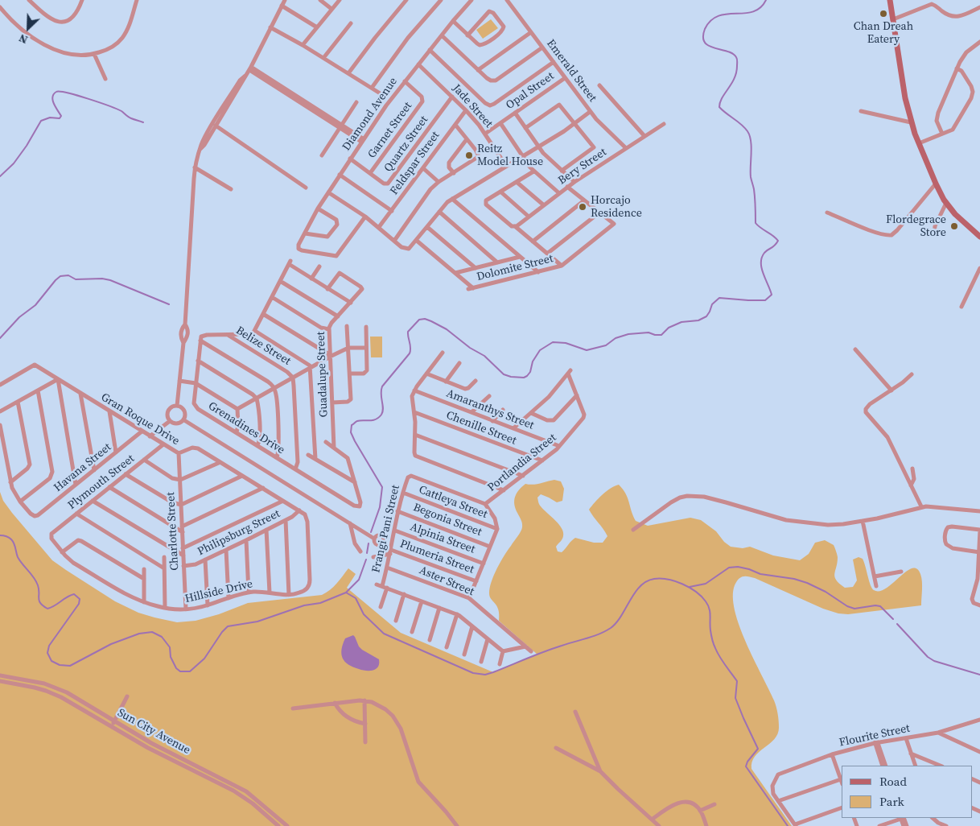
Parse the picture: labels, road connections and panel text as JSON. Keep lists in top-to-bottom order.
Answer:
{
  "streets": {
    "street": [
      "Emerald Street",
      "Opal Street",
      "Jade Street",
      "Diamond Avenue",
      "Garnet Street",
      "Quartz Street",
      "Feldspar Street",
      "Bery Street",
      "Dolomite Street",
      "Belize Street",
      "Guadalupe Street",
      "Amaranthys Street",
      "Gran Roque Drive",
      "Grenadines Drive",
      "Chenille Street",
      "Portlandia Street",
      "Havana Street",
      "Plymouth Street",
      "Cattleya Street",
      "Begonia Street",
      "Frangi Pani Street",
      "Charlotte Street",
      "Philipsburg Street",
      "Alpinia Street",
      "Plumeria Street",
      "Aster Street",
      "Hillside Drive",
      "Sun City Avenue",
      "Flourite Street"
    ]
  },
  "crossings": [
    ["Emerald Street", "Opal Street"],
    ["Emerald Street", "Bery Street"],
    ["Opal Street", "Jade Street"],
    ["Jade Street", "Diamond Avenue"],
    ["Jade Street", "Quartz Street"],
    ["Jade Street", "Feldspar Street"],
    ["Diamond Avenue", "Garnet Street"],
    ["Diamond Avenue", "Quartz Street"],
    ["Garnet Street", "Quartz Street"],
    ["Bery Street", "Dolomite Street"],
    ["Belize Street", "Grenadines Drive"],
    ["Amaranthys Street", "Portlandia Street"],
    ["Gran Roque Drive", "Havana Street"],
    ["Gran Roque Drive", "Plymouth Street"],
    ["Gran Roque Drive", "Charlotte Street"],
    ["Gran Roque Drive", "Philipsburg Street"],
    ["Gran Roque Drive", "Hillside Drive"],
    ["Chenille Street", "Portlandia Street"],
    ["Portlandia Street", "Frangi Pani Street"],
    ["Plymouth Street", "Hillside Drive"],
    ["Cattleya Street", "Frangi Pani Street"],
    ["Begonia Street", "Frangi Pani Street"],
    ["Frangi Pani Street", "Alpinia Street"],
    ["Frangi Pani Street", "Plumeria Street"],
    ["Frangi Pani Street", "Aster Street"],
    ["Charlotte Street", "Philipsburg Street"],
    ["Charlotte Street", "Hillside Drive"],
    ["Philipsburg Street", "Hillside Drive"]
  ],
  "places": [
    "Chan Dreah Eatery",
    "Reitz Model House",
    "Horcajo Residence",
    "Flordegrace Store"
  ],
  "legend": ["Road", "Park"],
  "north": "bottom left"
}
